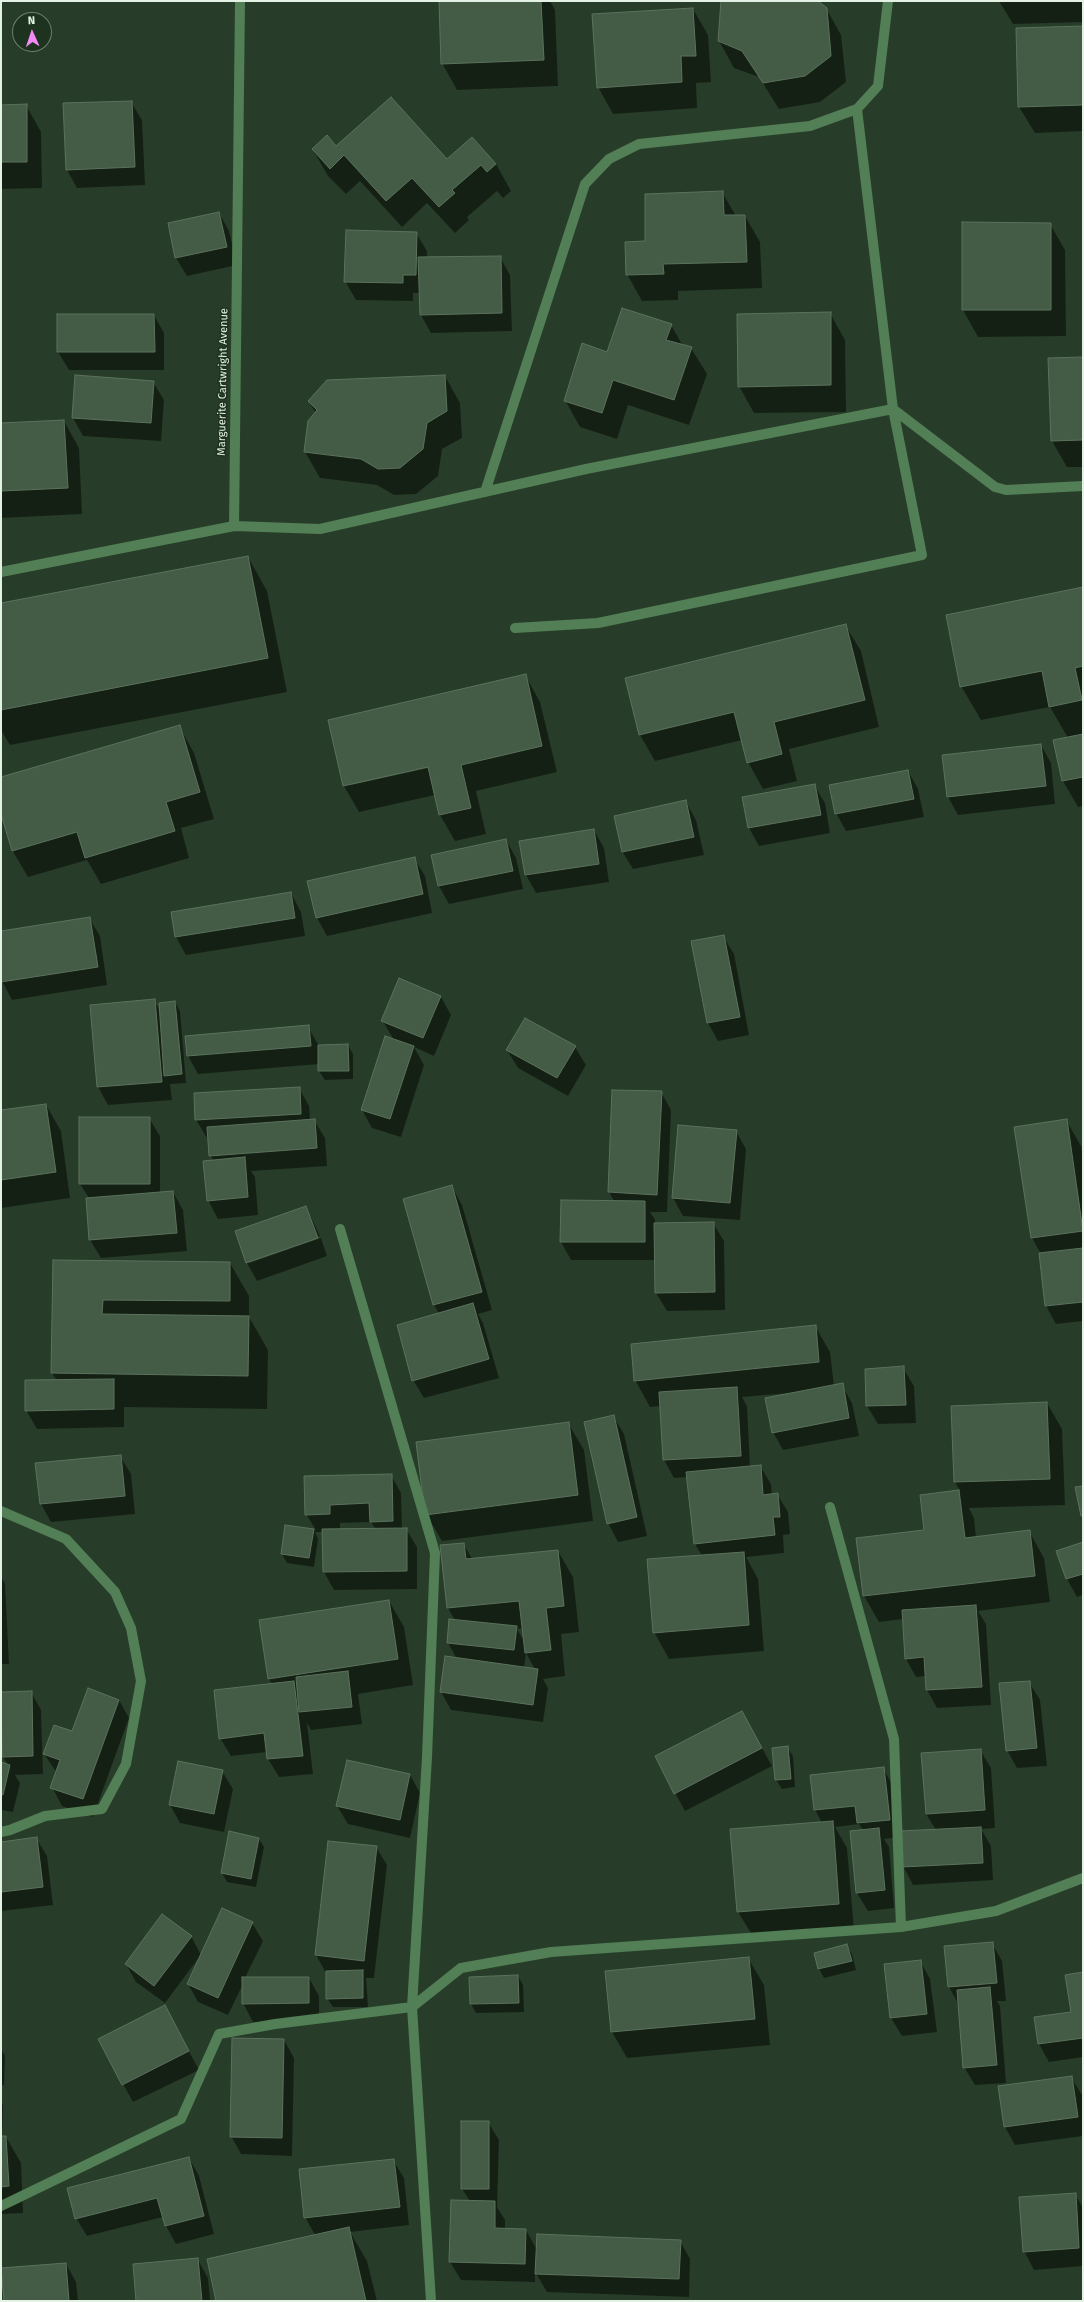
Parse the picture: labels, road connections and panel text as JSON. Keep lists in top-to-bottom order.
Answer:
{
  "streets": {
    "street": ["Marguerite Cartwright Avenue"]
  },
  "north": "top"
}
